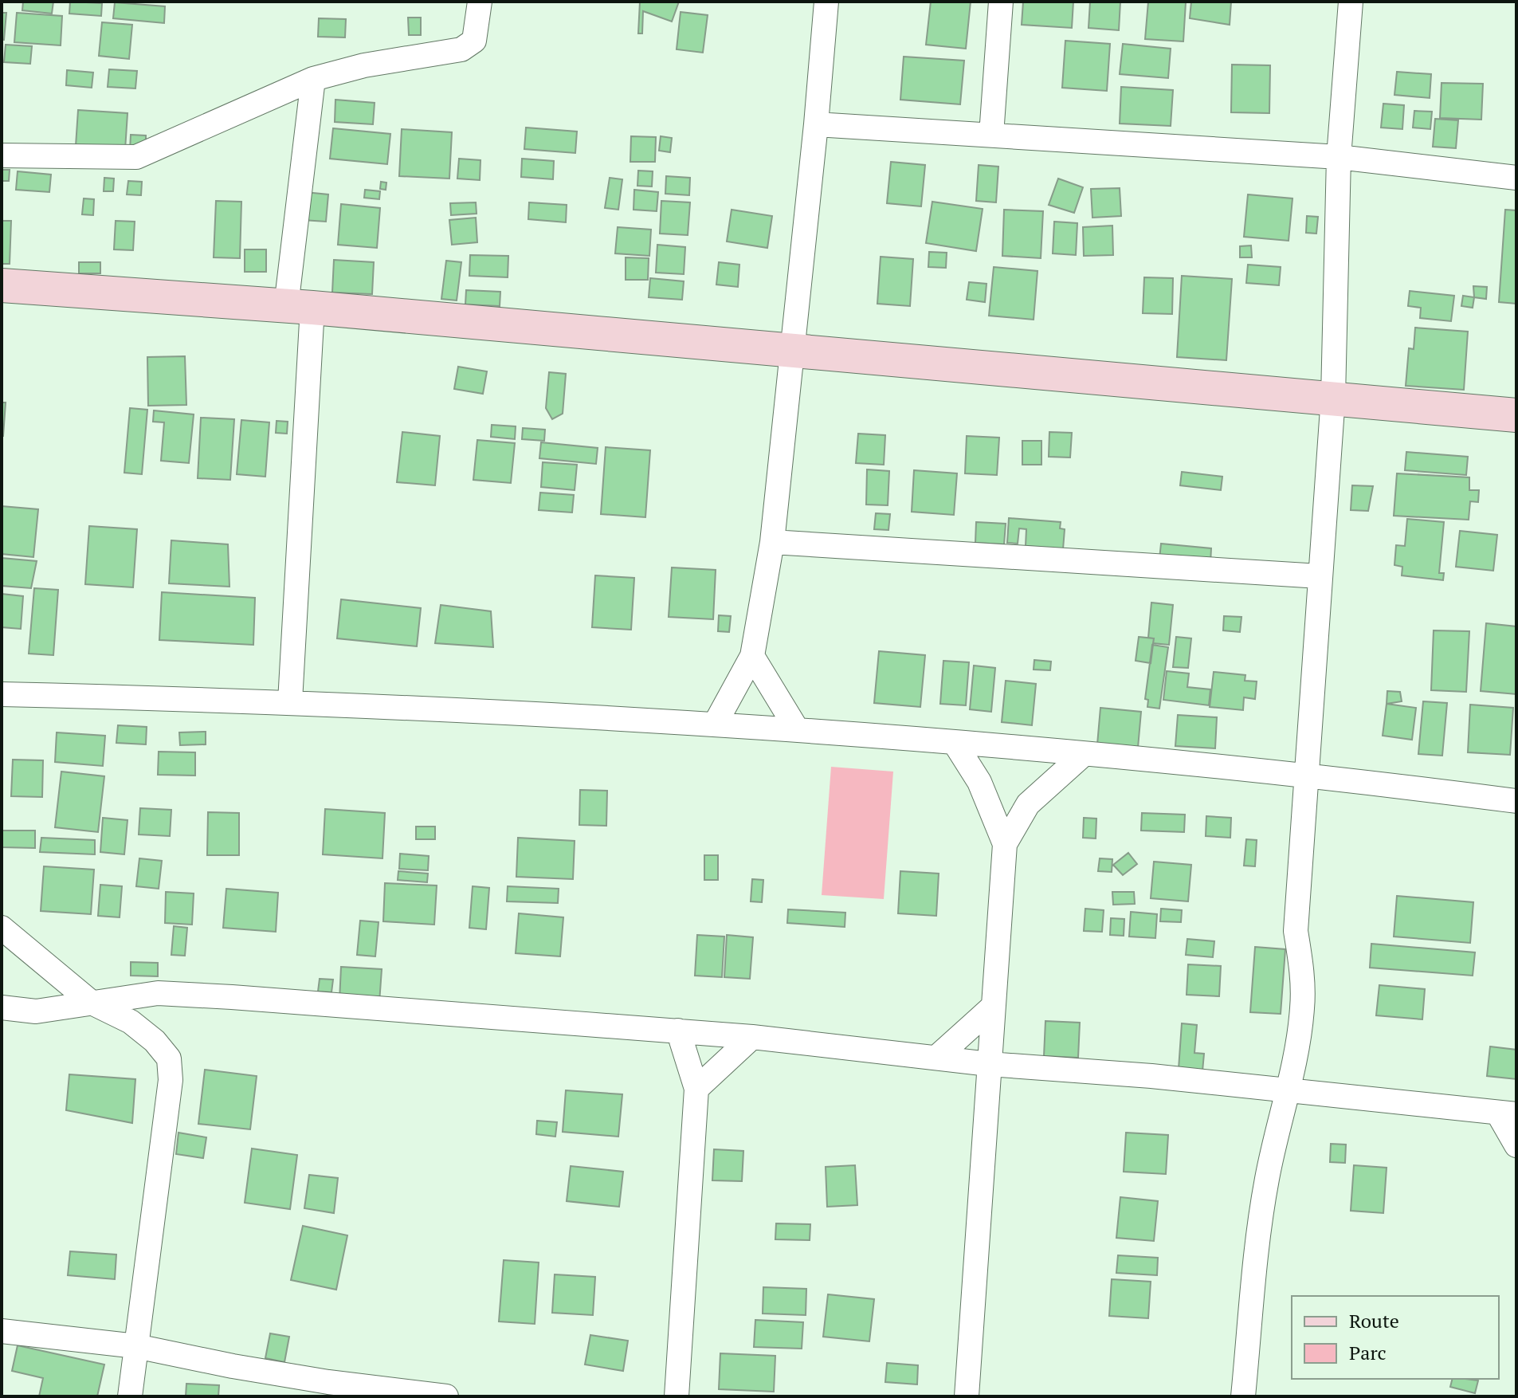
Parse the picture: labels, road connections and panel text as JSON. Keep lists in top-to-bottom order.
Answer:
{
  "legend": ["Route", "Parc"]
}
